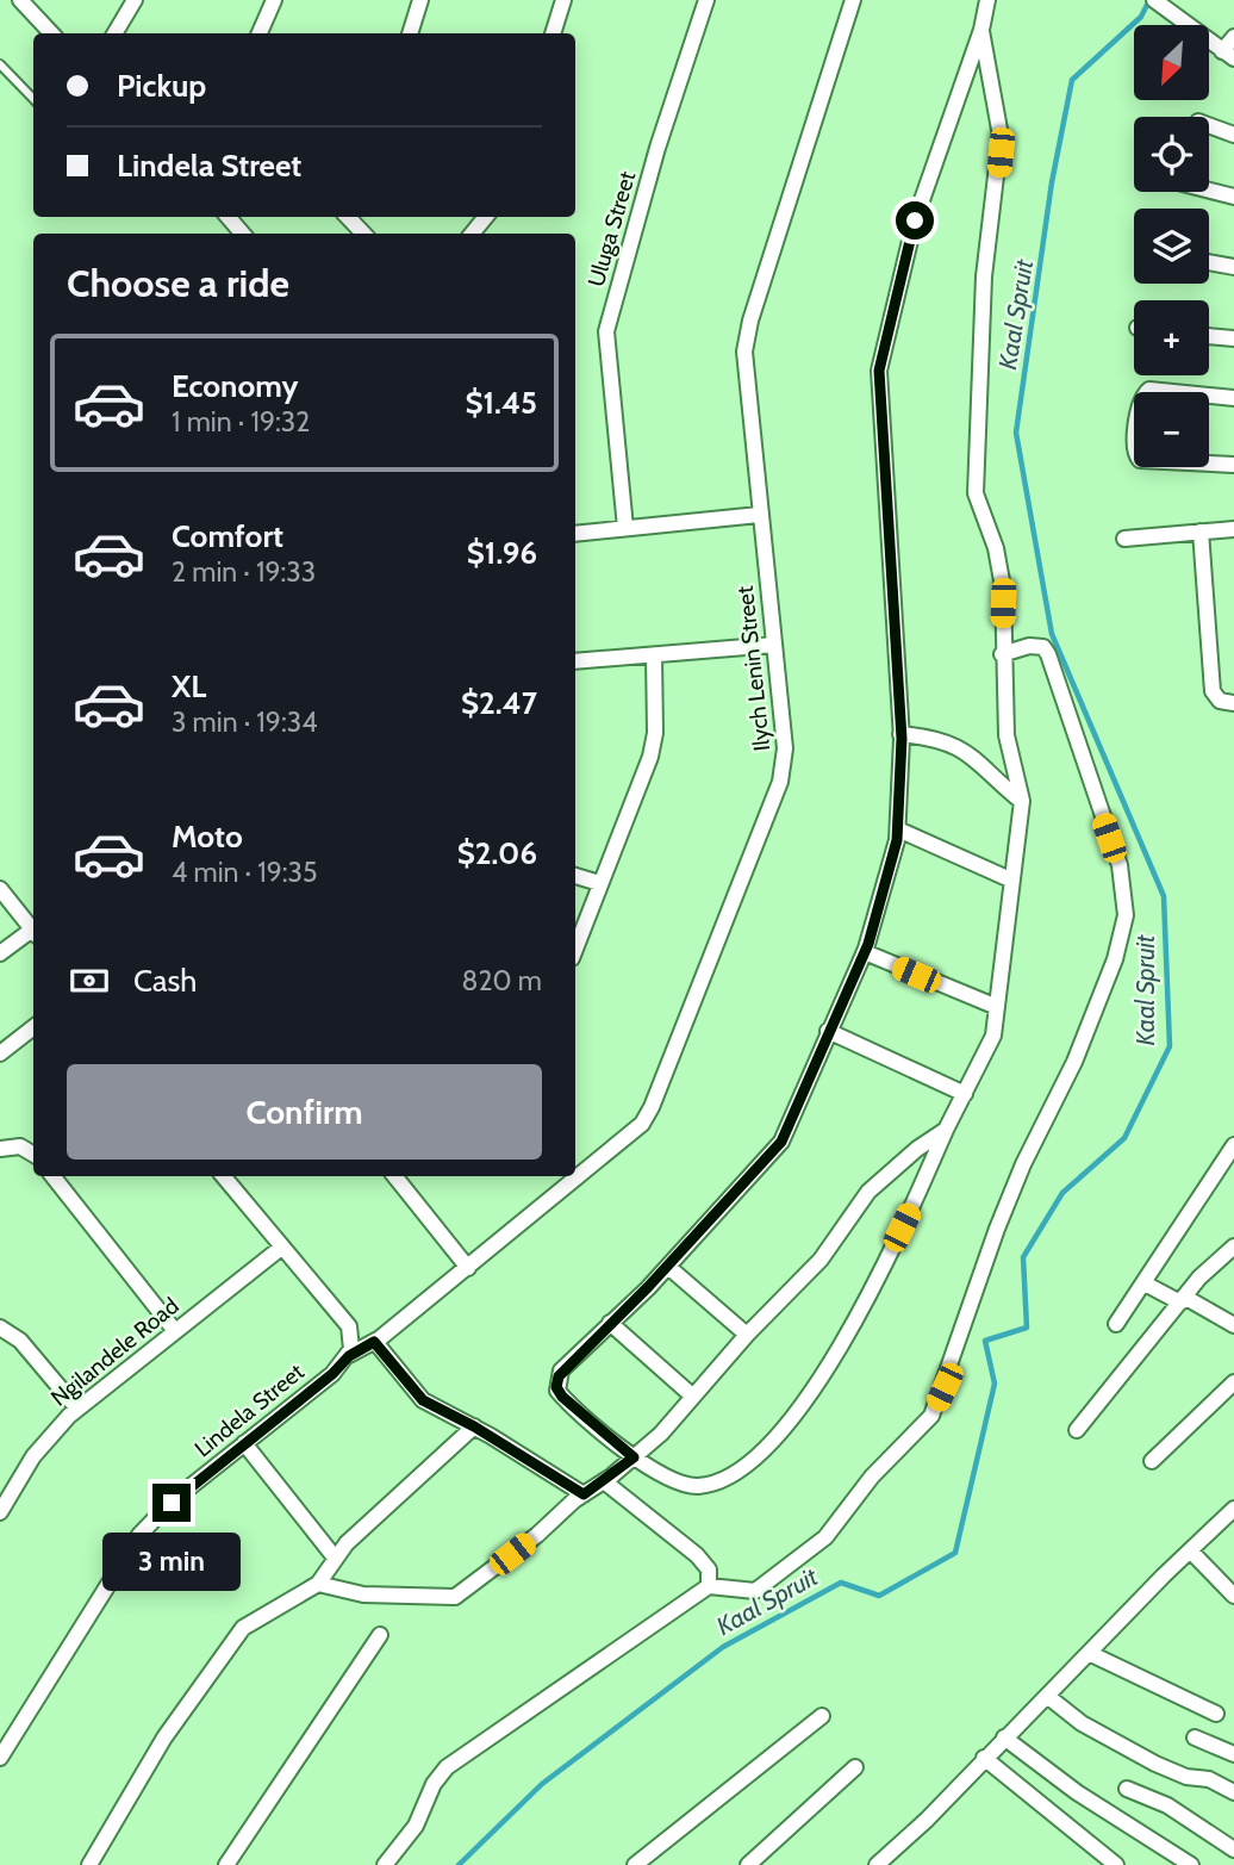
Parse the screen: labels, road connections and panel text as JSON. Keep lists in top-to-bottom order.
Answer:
{
  "streets": {
    "street": [
      "Uluga Street",
      "Ilych Lenin Street",
      "Ngilandele Road",
      "Lindela Street"
    ]
  },
  "crossings": [
    ["Ilych Lenin Street", "Lindela Street"]
  ],
  "water": ["Kaal Spruit"],
  "north": "bottom left",
  "page": {
    "map_buttons": ["+", "−"],
    "banner": ["Pickup", "Lindela Street"],
    "heading": "Choose a ride",
    "list": [
      {
        "name": "Economy",
        "note": "1 min · 19:32",
        "value": "$1.45"
      },
      {
        "name": "Comfort",
        "note": "2 min · 19:33",
        "value": "$1.96"
      },
      {
        "name": "XL",
        "note": "3 min · 19:34",
        "value": "$2.47"
      },
      {
        "name": "Moto",
        "note": "4 min · 19:35",
        "value": "$2.06"
      }
    ],
    "pay": ["Cash", "820 m"],
    "buttons": "Confirm",
    "bubble": "3 min"
  }
}
